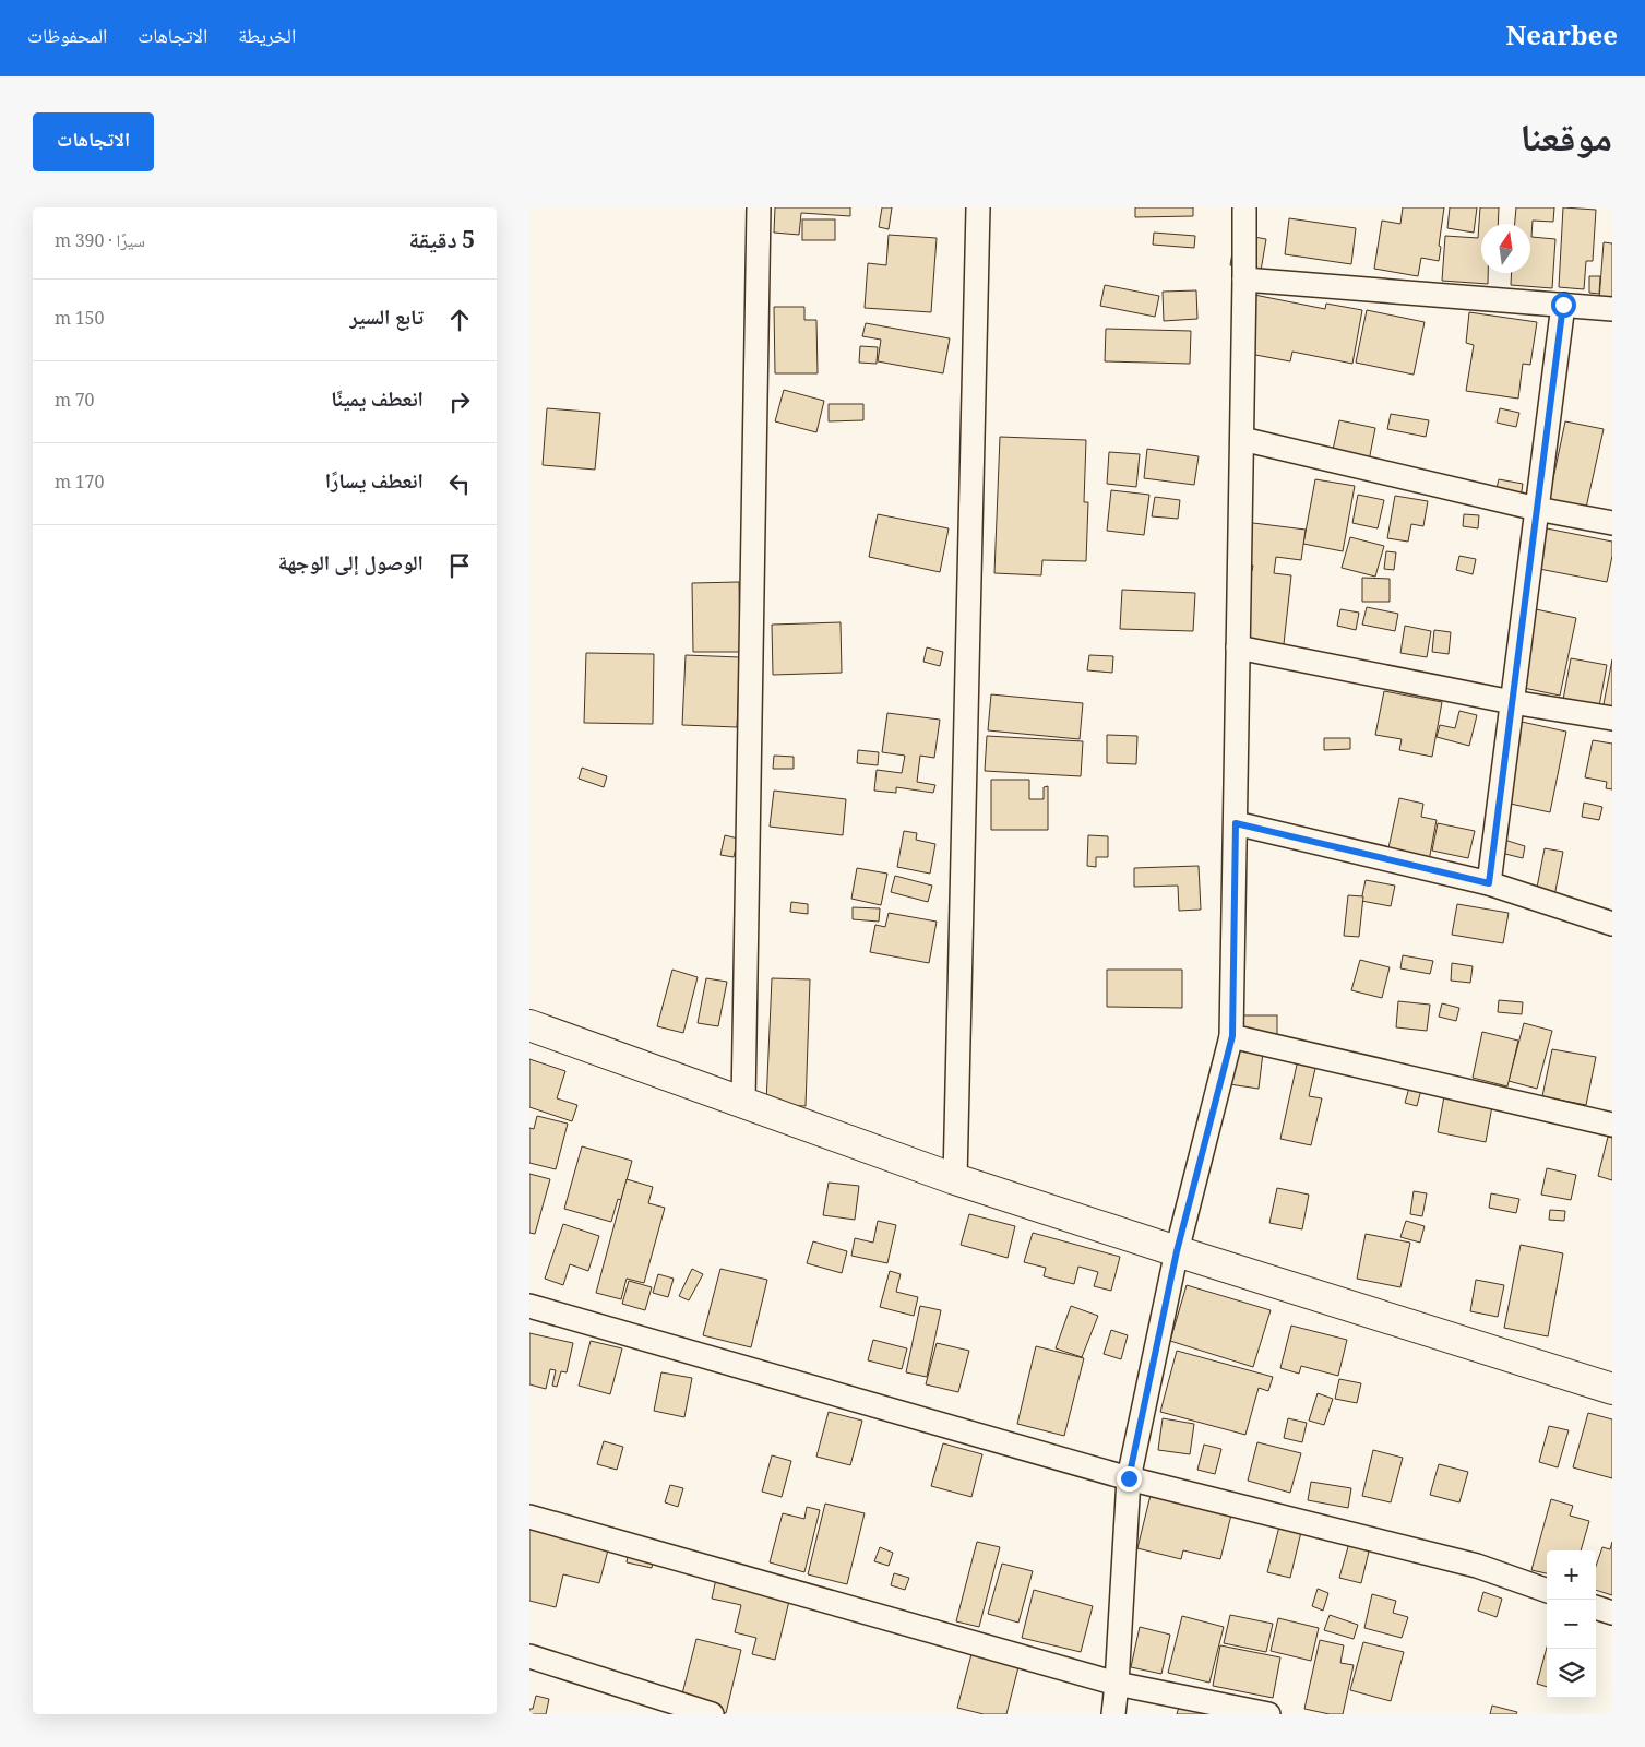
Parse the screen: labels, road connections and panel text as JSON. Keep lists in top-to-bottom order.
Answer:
{
  "north": "top",
  "page": {
    "header": "Nearbee",
    "nav": ["الخريطة", "الاتجاهات", "المحفوظات"],
    "title": "موقعنا",
    "buttons": "الاتجاهات",
    "heading": ["5 دقيقة", "سيرًا · 390 m"],
    "list": [
      ["تابع السير", "150 m"],
      ["انعطف يمينًا", "70 m"],
      ["انعطف يسارًا", "170 m"],
      "الوصول إلى الوجهة"
    ],
    "map_buttons": ["+", "−"]
  }
}
